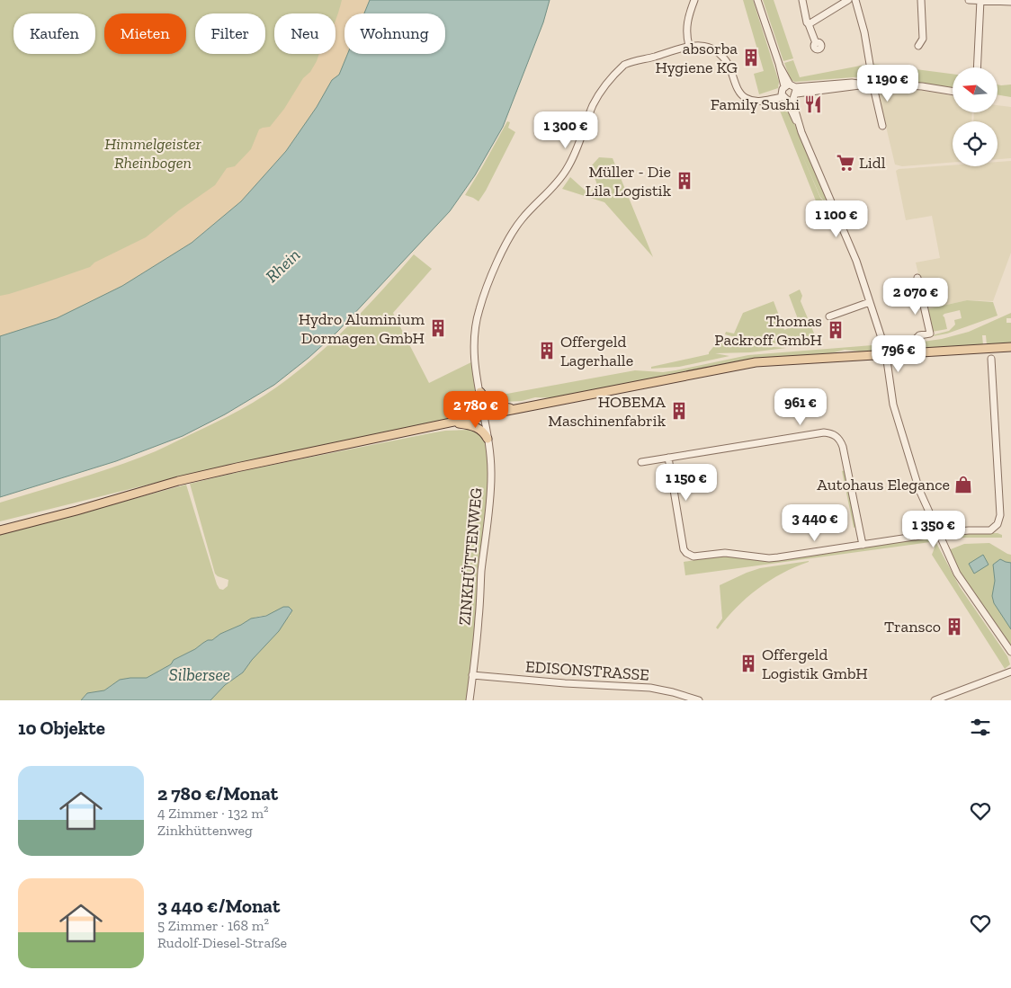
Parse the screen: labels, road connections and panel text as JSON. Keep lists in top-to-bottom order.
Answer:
{
  "streets": {
    "street": ["ZINKHÜTTENWEG", "EDISONSTRASSE"]
  },
  "crossings": [
    ["ZINKHÜTTENWEG", "EDISONSTRASSE"]
  ],
  "water": ["Rhein", "Silbersee"],
  "parks": ["Himmelgeister Rheinbogen"],
  "places": {
    "building": [
      "absorba Hygiene KG",
      "Müller - Die Lila Logistik",
      "Hydro Aluminium Dormagen GmbH",
      "Thomas Packroff GmbH",
      "Offergeld Lagerhalle",
      "HOBEMA Maschinenfabrik",
      "Transco",
      "Offergeld Logistik GmbH"
    ],
    "restaurant": ["Family Sushi"],
    "supermarket": ["Lidl"],
    "shop": ["Autohaus Elegance"]
  },
  "north": "left",
  "page": {
    "chip": [
      "Kaufen",
      "Mieten",
      "Filter",
      "Neu",
      "Wohnung"
    ],
    "price": [
      "1 190 €",
      "1 300 €",
      "1 100 €",
      "2 070 €",
      "796 €",
      "961 €",
      "2 780 €",
      "1 150 €",
      "3 440 €",
      "1 350 €"
    ],
    "heading": "10 Objekte",
    "list": [
      {
        "name": "2 780 €/Monat",
        "note": "4 Zimmer · 132 m² · Zinkhüttenweg"
      },
      {
        "name": "3 440 €/Monat",
        "note": "5 Zimmer · 168 m² · Rudolf-Diesel-Straße"
      }
    ]
  }
}
